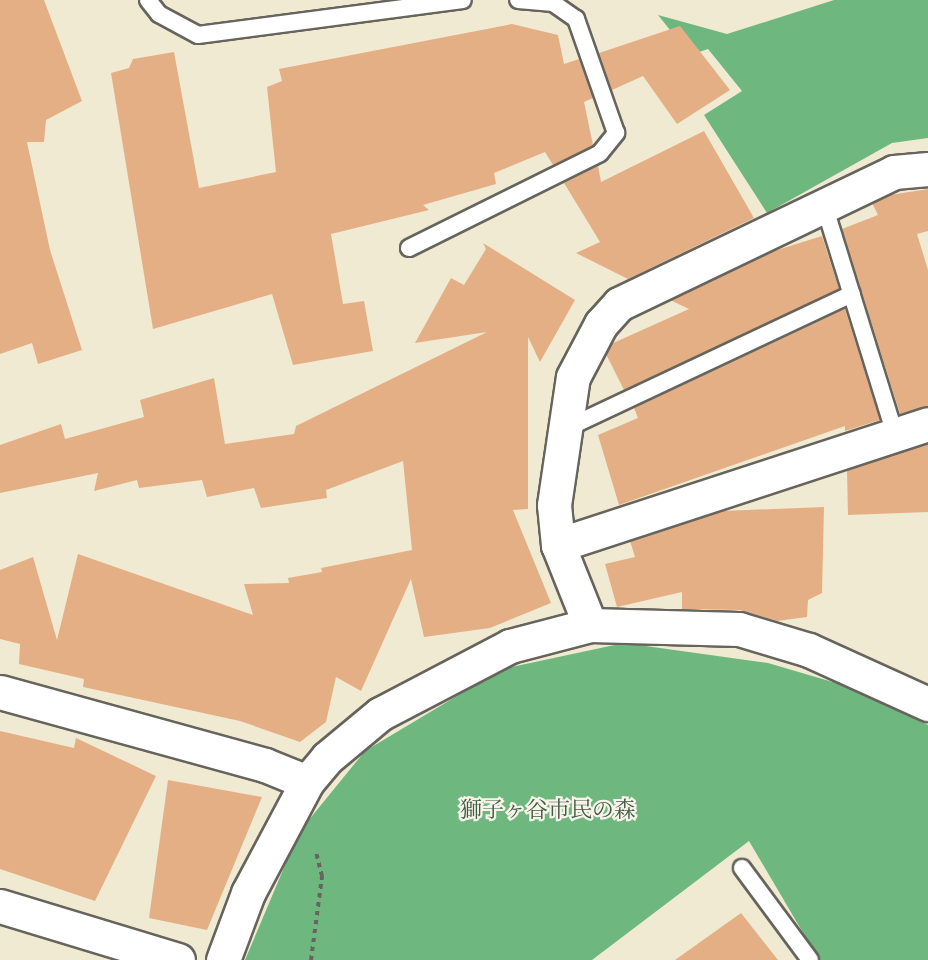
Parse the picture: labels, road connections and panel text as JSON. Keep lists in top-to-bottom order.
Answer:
{
  "parks": ["獅子ヶ谷市民の森"]
}
